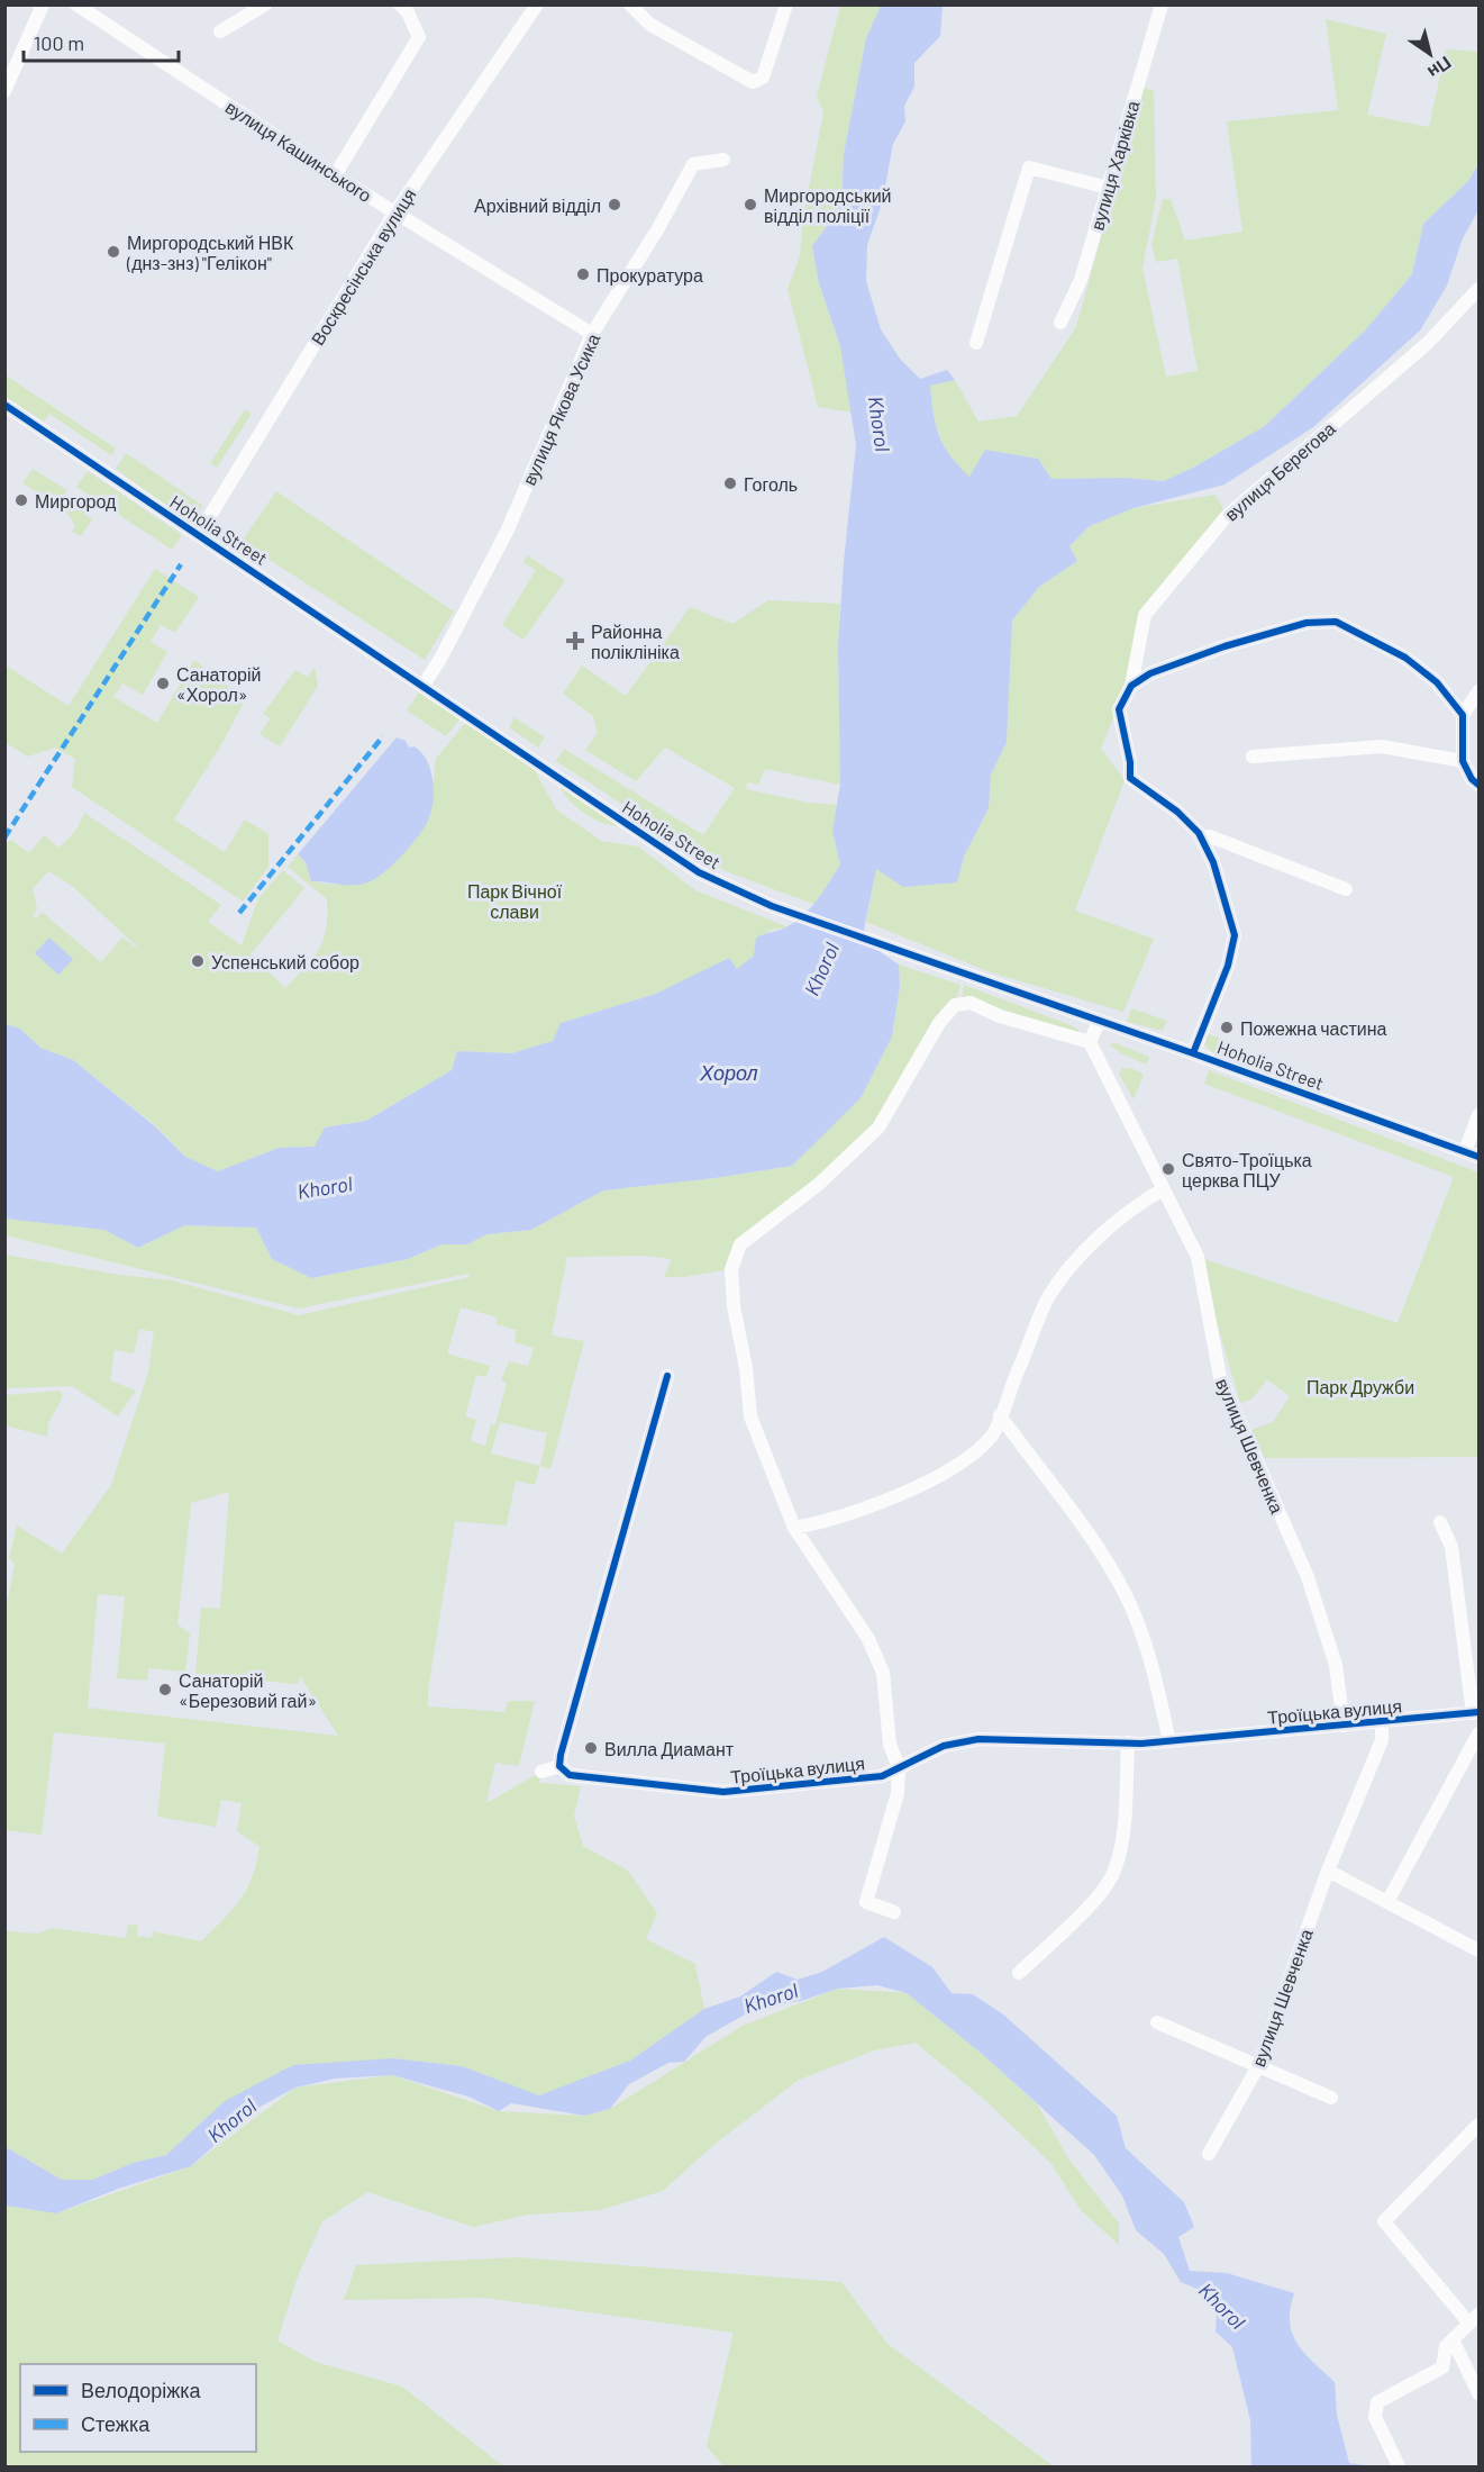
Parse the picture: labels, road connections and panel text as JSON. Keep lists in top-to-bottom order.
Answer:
{
  "streets": {
    "street": [
      "вулиця Кашинського",
      "вулиця Харківка",
      "Воскресінська вулиця",
      "вулиця Якова Усика",
      "вулиця Берегова",
      "Hoholia Street",
      "вулиця Шевченка",
      "Троїцька вулиця"
    ]
  },
  "crossings": [
    ["вулиця Кашинського", "Воскресінська вулиця"],
    ["вулиця Кашинського", "вулиця Якова Усика"],
    ["Воскресінська вулиця", "Hoholia Street"],
    ["вулиця Якова Усика", "Hoholia Street"],
    ["вулиця Шевченка", "Троїцька вулиця"]
  ],
  "water": ["Khorol", "Хорол"],
  "parks": ["Парк Вічної слави", "Парк Дружби"],
  "places": {
    "other": [
      "Архівний відділ",
      "Миргородський відділ поліції",
      "Миргородський НВК (днз-знз) \"Гелікон\"",
      "Прокуратура",
      "Гоголь",
      "Миргород",
      "Санаторій «Хорол»",
      "Успенський собор",
      "Пожежна частина",
      "Свято-Троїцька церква ПЦУ",
      "Санаторій «Березовий гай»",
      "Вилла Диамант"
    ],
    "health": ["Районна поліклініка"]
  },
  "legend": ["Велодоріжка", "Стежка"],
  "scale_bar": "100 m",
  "north": "bottom right"
}
